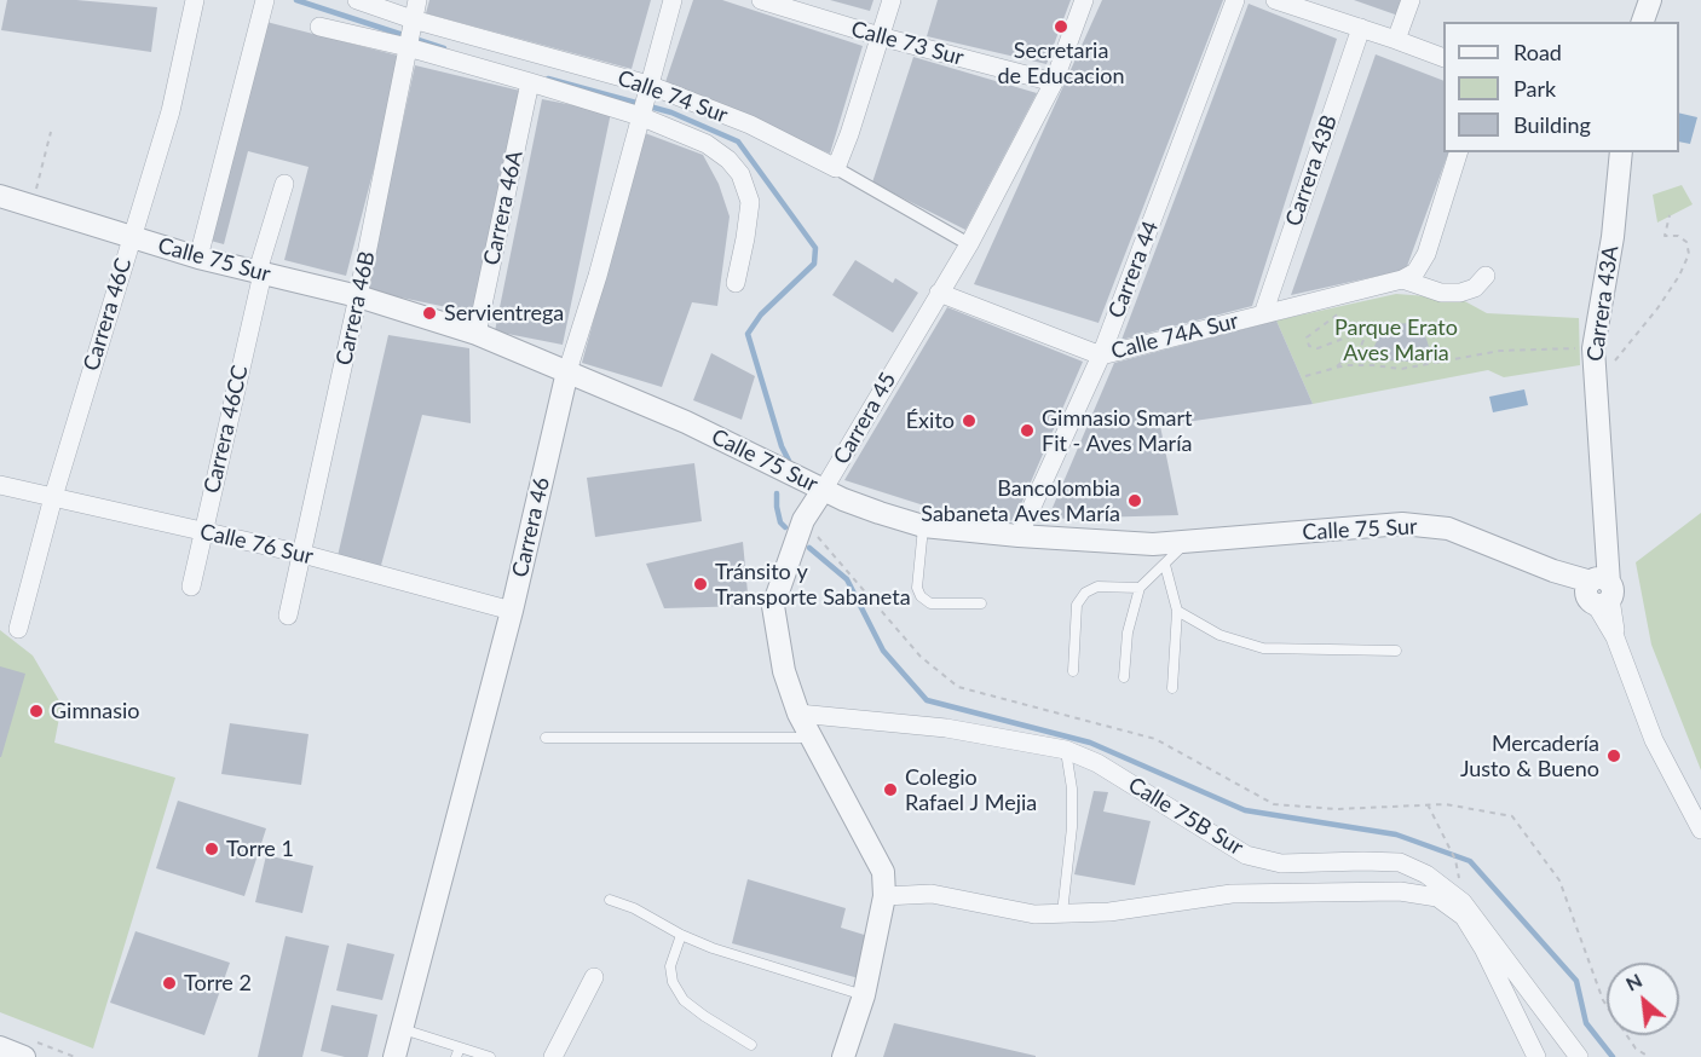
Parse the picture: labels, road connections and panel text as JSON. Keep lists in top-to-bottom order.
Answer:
{
  "streets": {
    "street": [
      "Calle 73 Sur",
      "Calle 74 Sur",
      "Carrera 43B",
      "Carrera 46A",
      "Calle 75 Sur",
      "Carrera 44",
      "Carrera 43A",
      "Carrera 46B",
      "Carrera 46C",
      "Calle 74A Sur",
      "Carrera 45",
      "Carrera 46CC",
      "Carrera 46",
      "Calle 76 Sur",
      "Calle 75B Sur"
    ]
  },
  "crossings": [
    ["Calle 73 Sur", "Carrera 45"],
    ["Calle 74 Sur", "Carrera 46A"],
    ["Calle 74 Sur", "Carrera 46B"],
    ["Calle 74 Sur", "Carrera 45"],
    ["Calle 74 Sur", "Carrera 46"],
    ["Carrera 43B", "Calle 74A Sur"],
    ["Carrera 46A", "Calle 75 Sur"],
    ["Calle 75 Sur", "Carrera 44"],
    ["Calle 75 Sur", "Carrera 43A"],
    ["Calle 75 Sur", "Carrera 46B"],
    ["Calle 75 Sur", "Carrera 46C"],
    ["Calle 75 Sur", "Carrera 45"],
    ["Calle 75 Sur", "Carrera 46CC"],
    ["Calle 75 Sur", "Carrera 46"],
    ["Carrera 44", "Calle 74A Sur"],
    ["Carrera 46B", "Calle 76 Sur"],
    ["Carrera 46C", "Calle 76 Sur"],
    ["Calle 74A Sur", "Carrera 45"],
    ["Carrera 45", "Calle 75B Sur"],
    ["Carrera 46CC", "Calle 76 Sur"],
    ["Carrera 46", "Calle 76 Sur"]
  ],
  "parks": ["Parque Erato Aves Maria"],
  "places": [
    "Secretaria de Educacion",
    "Servientrega",
    "Éxito",
    "Gimnasio Smart Fit - Aves María",
    "Bancolombia Sabaneta Aves María",
    "Tránsito y Transporte Sabaneta",
    "Gimnasio",
    "Mercadería Justo & Bueno",
    "Colegio Rafael J Mejia",
    "Torre 1",
    "Torre 2"
  ],
  "legend": ["Road", "Park", "Building"],
  "north": "top left"
}
